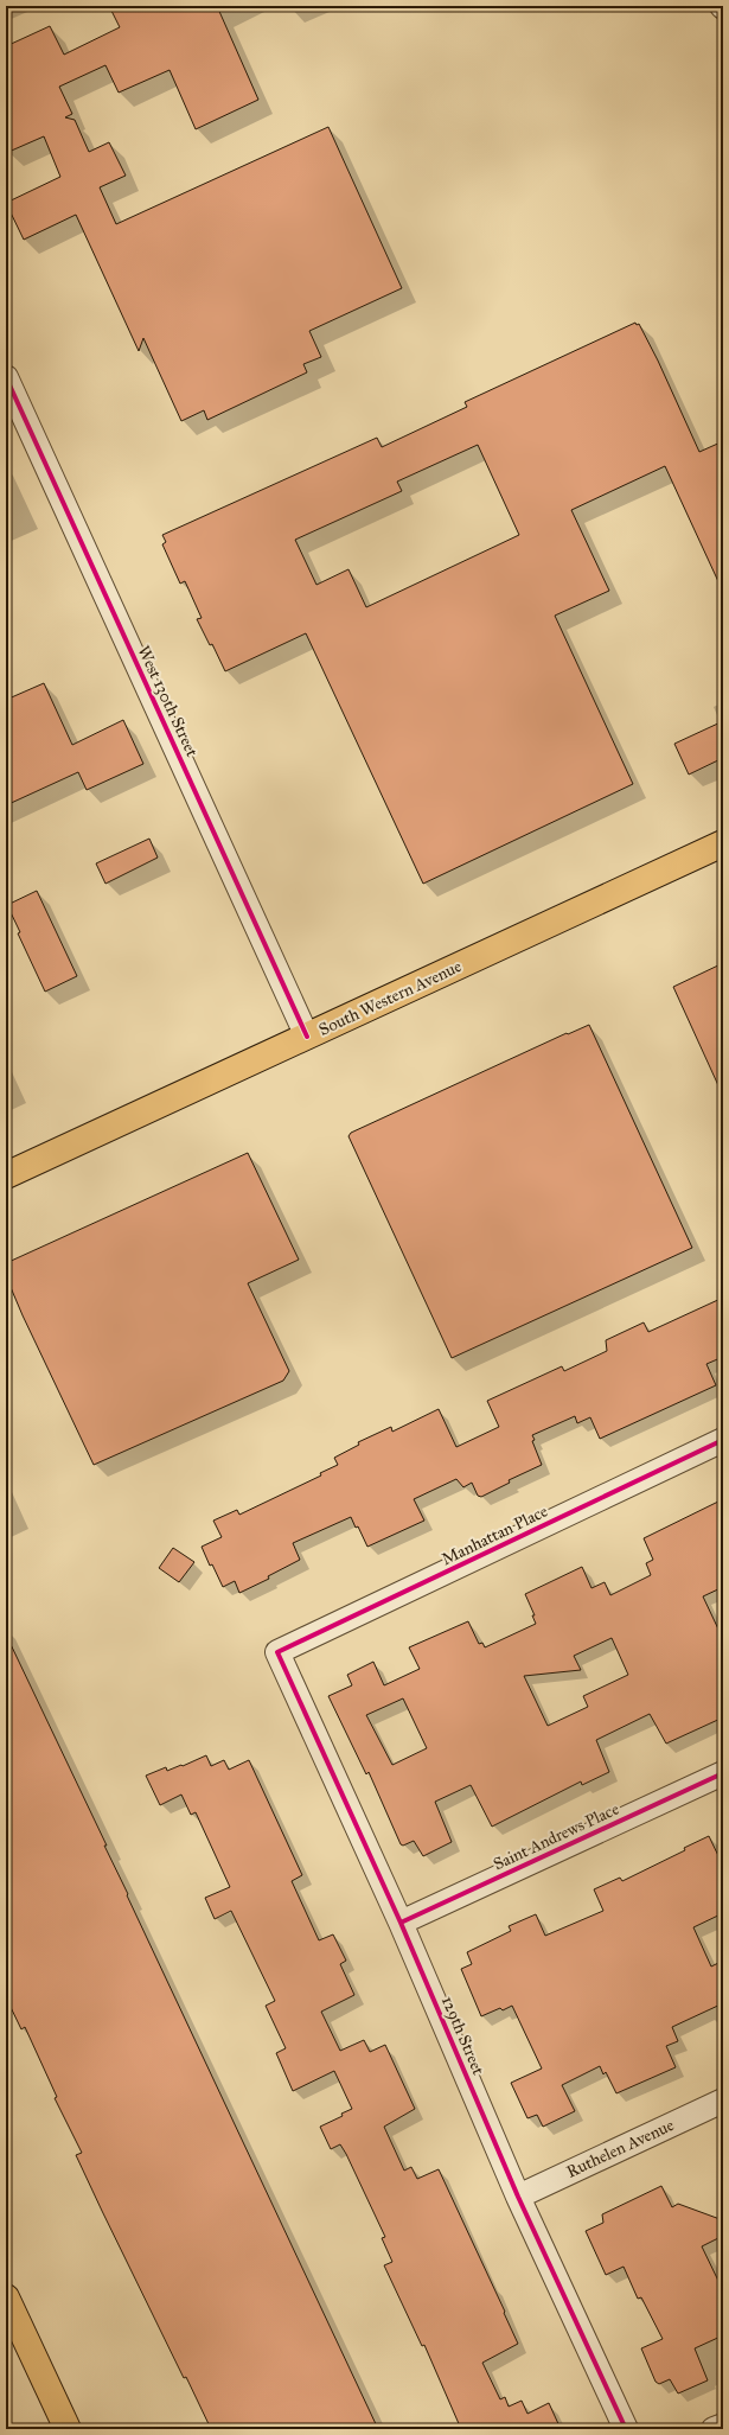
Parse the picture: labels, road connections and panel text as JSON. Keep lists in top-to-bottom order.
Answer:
{
  "streets": {
    "main road": ["South Western Avenue"],
    "street": [
      "West 130th Street",
      "Manhattan Place",
      "Saint Andrews Place",
      "129th Street",
      "Ruthelen Avenue"
    ]
  },
  "crossings": [
    ["West 130th Street", "South Western Avenue"],
    ["Manhattan Place", "129th Street"],
    ["Saint Andrews Place", "129th Street"],
    ["129th Street", "Ruthelen Avenue"]
  ]
}
